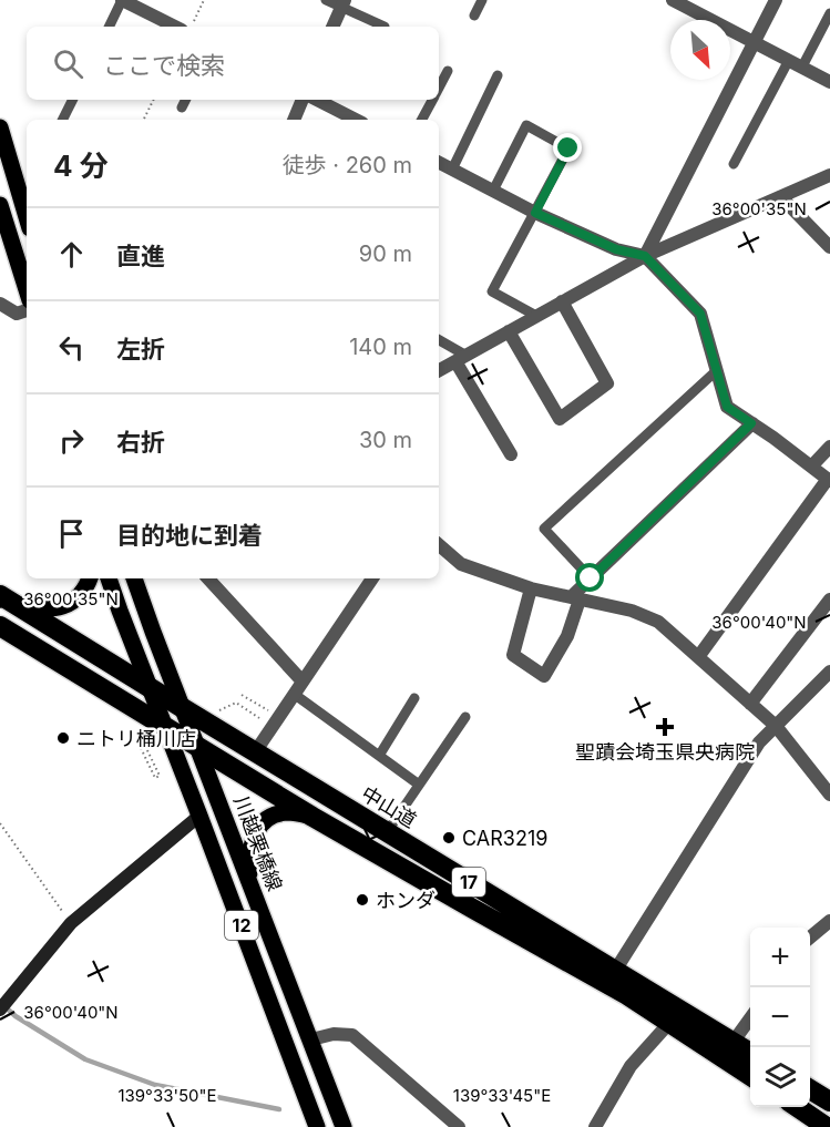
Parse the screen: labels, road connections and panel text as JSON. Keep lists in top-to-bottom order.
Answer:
{
  "streets": {
    "highway": ["中山道", "17"],
    "main road": ["川越栗橋線", "12"]
  },
  "crossings": [
    ["中山道", "川越栗橋線"],
    ["中山道", "12"],
    ["川越栗橋線", "17"],
    ["17", "12"]
  ],
  "places": {
    "health": ["聖蹟会埼玉県央病院"],
    "other": ["ニトリ桶川店", "CAR3219", "ホンダ"]
  },
  "north": "bottom right",
  "page": {
    "search": "ここで検索",
    "heading": ["4 分", "徒歩 · 260 m"],
    "list": [
      ["直進", "90 m"],
      ["左折", "140 m"],
      ["右折", "30 m"],
      "目的地に到着"
    ],
    "map_buttons": ["+", "−"]
  },
  "coordinates": [
    "36°00'35\"N",
    "36°00'40\"N",
    "139°33'50\"E",
    "139°33'45\"E"
  ]
}
